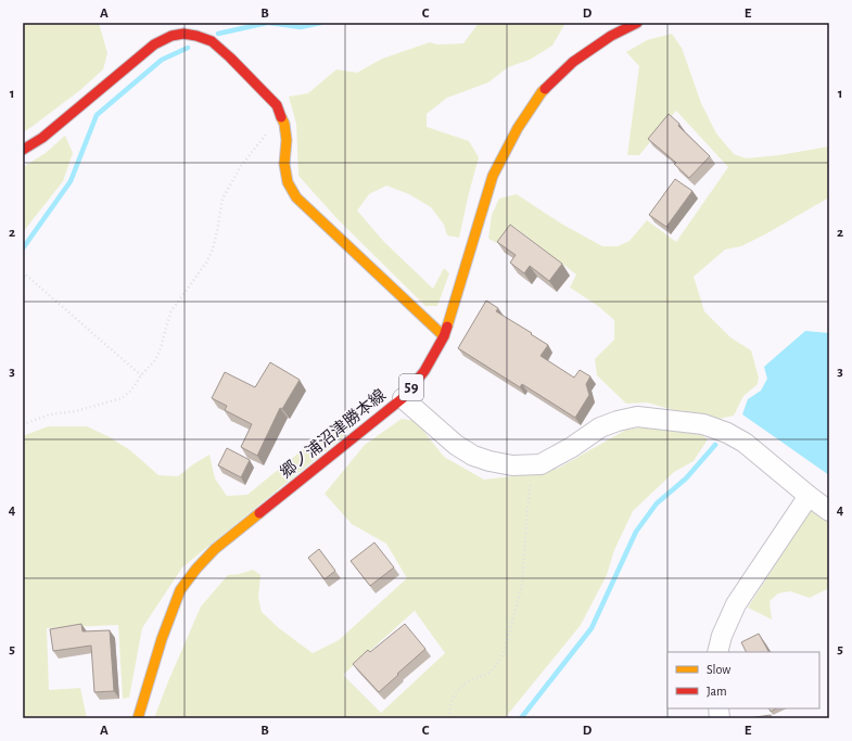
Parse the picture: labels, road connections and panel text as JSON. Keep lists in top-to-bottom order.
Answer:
{
  "streets": {
    "main road": ["59", "郷ノ浦沼津勝本線"]
  },
  "legend": ["Slow", "Jam"],
  "grid": {
    "columns": [
      "A",
      "B",
      "C",
      "D",
      "E"
    ],
    "rows": [
      "1",
      "2",
      "3",
      "4",
      "5"
    ]
  }
}
